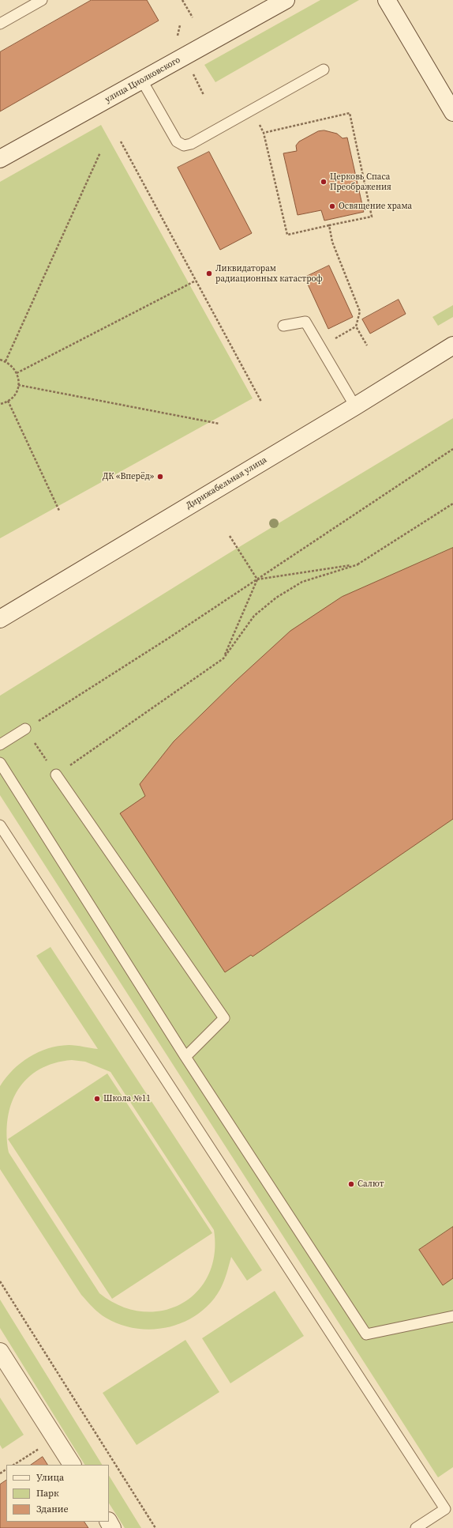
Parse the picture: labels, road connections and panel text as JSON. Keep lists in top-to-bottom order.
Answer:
{
  "streets": {
    "street": ["улица Циолковского", "Дирижабельная улица"]
  },
  "places": [
    "Церковь Спаса Преображения",
    "Освящение храма",
    "Ликвидаторам радиационных катастроф",
    "ДК «Вперёд»",
    "Школа №11",
    "Салют"
  ],
  "legend": ["Улица", "Парк", "Здание"]
}
